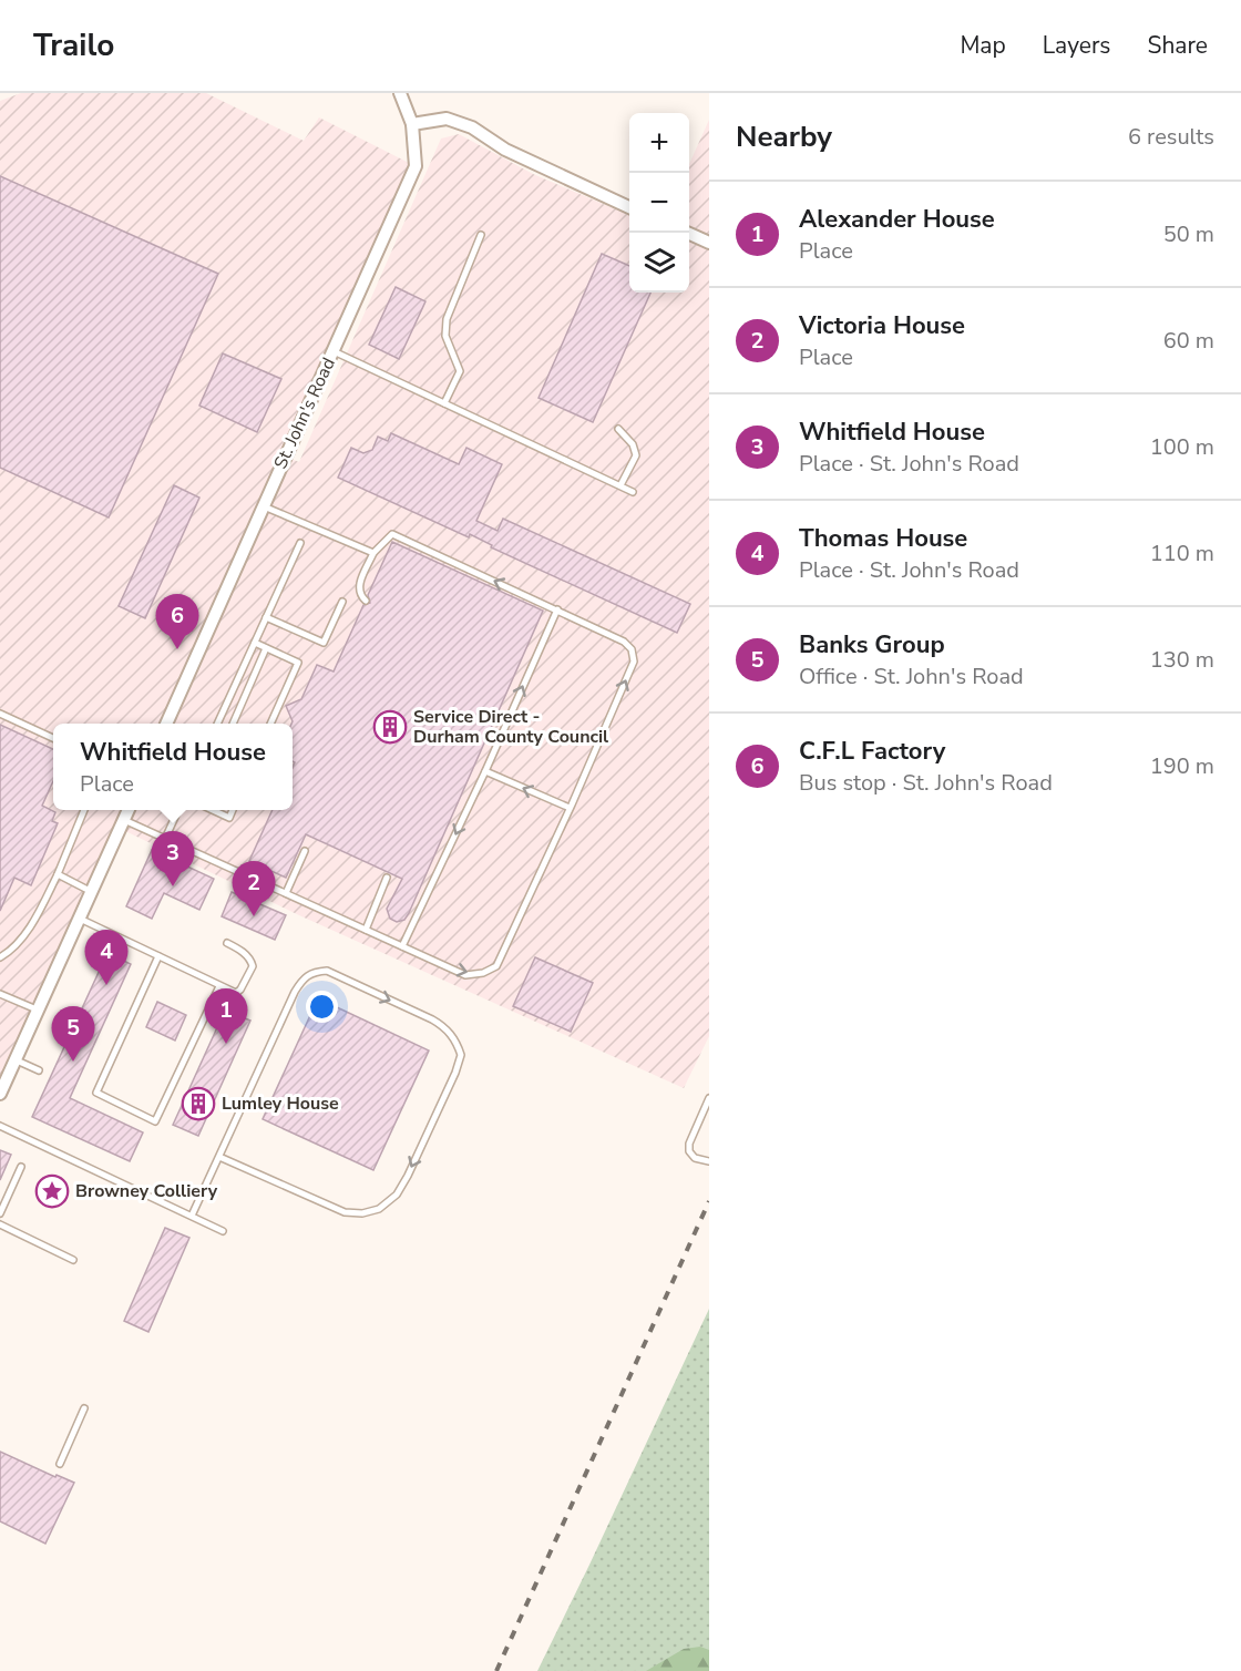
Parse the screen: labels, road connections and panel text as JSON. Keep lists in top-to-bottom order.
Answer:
{
  "streets": {
    "street": ["St. John's Road"]
  },
  "places": {
    "building": ["Service Direct - Durham County Council", "Lumley House"],
    "place": ["Browney Colliery"]
  },
  "page": {
    "header": "Trailo",
    "nav": ["Map", "Layers", "Share"],
    "heading": ["Nearby", "6 results"],
    "map_buttons": ["+", "−"],
    "list": [
      {
        "mark": "1",
        "name": "Alexander House",
        "note": "Place",
        "value": "50 m"
      },
      {
        "mark": "2",
        "name": "Victoria House",
        "note": "Place",
        "value": "60 m"
      },
      {
        "mark": "3",
        "name": "Whitfield House",
        "note": "Place · St. John's Road",
        "value": "100 m"
      },
      {
        "mark": "4",
        "name": "Thomas House",
        "note": "Place · St. John's Road",
        "value": "110 m"
      },
      {
        "mark": "5",
        "name": "Banks Group",
        "note": "Office · St. John's Road",
        "value": "130 m"
      },
      {
        "mark": "6",
        "name": "C.F.L Factory",
        "note": "Bus stop · St. John's Road",
        "value": "190 m"
      }
    ],
    "pins": [
      "6",
      "3",
      "2",
      "4",
      "1",
      "5"
    ],
    "popup": ["Whitfield House", "Place"]
  }
}
